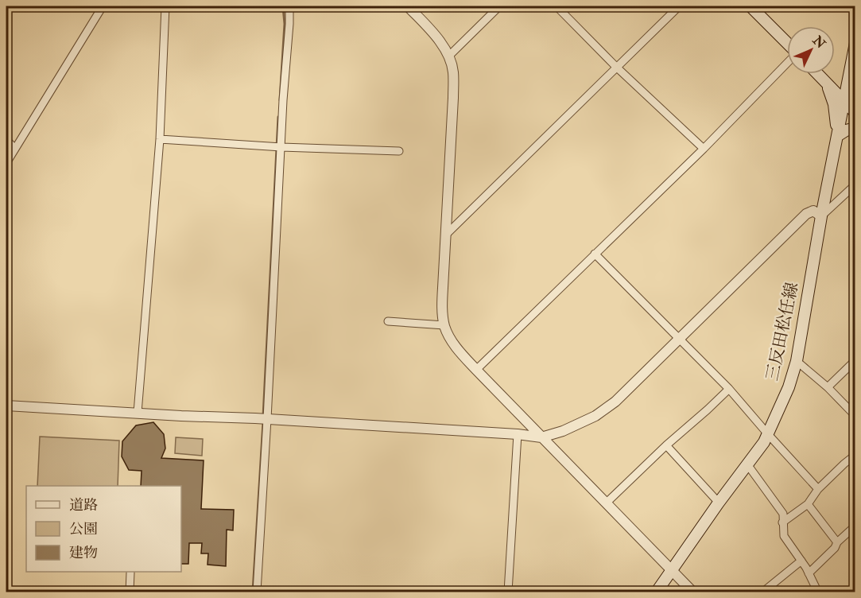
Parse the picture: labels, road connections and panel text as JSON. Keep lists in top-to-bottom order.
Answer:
{
  "streets": {
    "main road": ["三反田松任線"]
  },
  "legend": ["道路", "公園", "建物"],
  "north": "top right"
}
